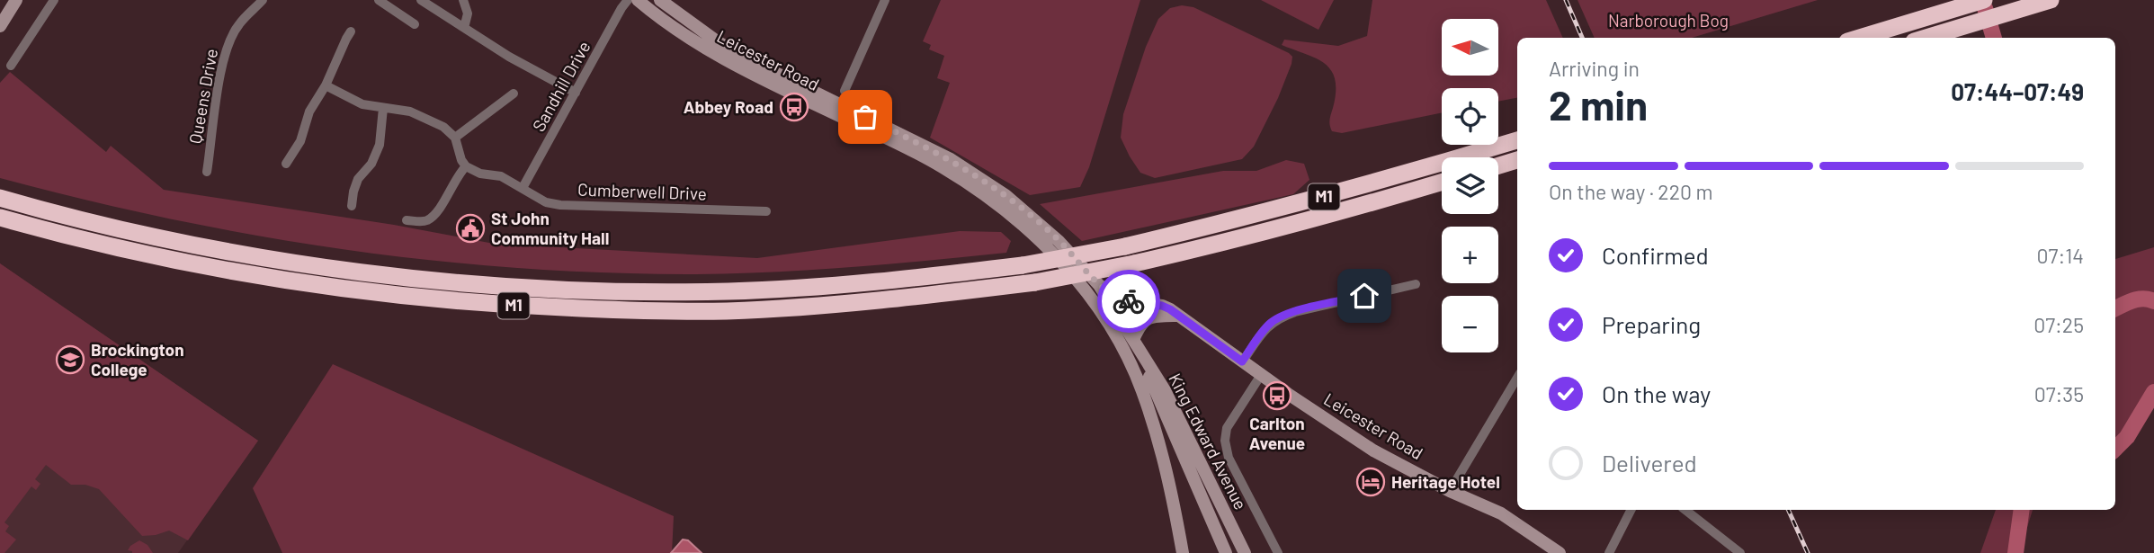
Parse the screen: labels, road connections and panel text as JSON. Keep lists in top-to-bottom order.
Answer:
{
  "streets": {
    "highway": ["M1"],
    "main road": ["Leicester Road", "King Edward Avenue"],
    "street": ["Sandhill Drive", "Queens Drive", "Cumberwell Drive"]
  },
  "crossings": [
    ["Leicester Road", "King Edward Avenue"],
    ["Sandhill Drive", "Cumberwell Drive"]
  ],
  "parks": ["Narborough Bog"],
  "places": {
    "bus stop": ["Abbey Road", "Carlton Avenue"],
    "public building": ["St John Community Hall"],
    "school or university": ["Brockington College"],
    "hotel": ["Heritage Hotel"]
  },
  "north": "left",
  "page": {
    "map_buttons": ["+", "−"],
    "heading": ["2 min", "Arriving in", "07:44–07:49"],
    "bar": "On the way · 220 m",
    "list": [
      ["Confirmed", "07:14"],
      ["Preparing", "07:25"],
      ["On the way", "07:35"],
      "Delivered"
    ]
  }
}
